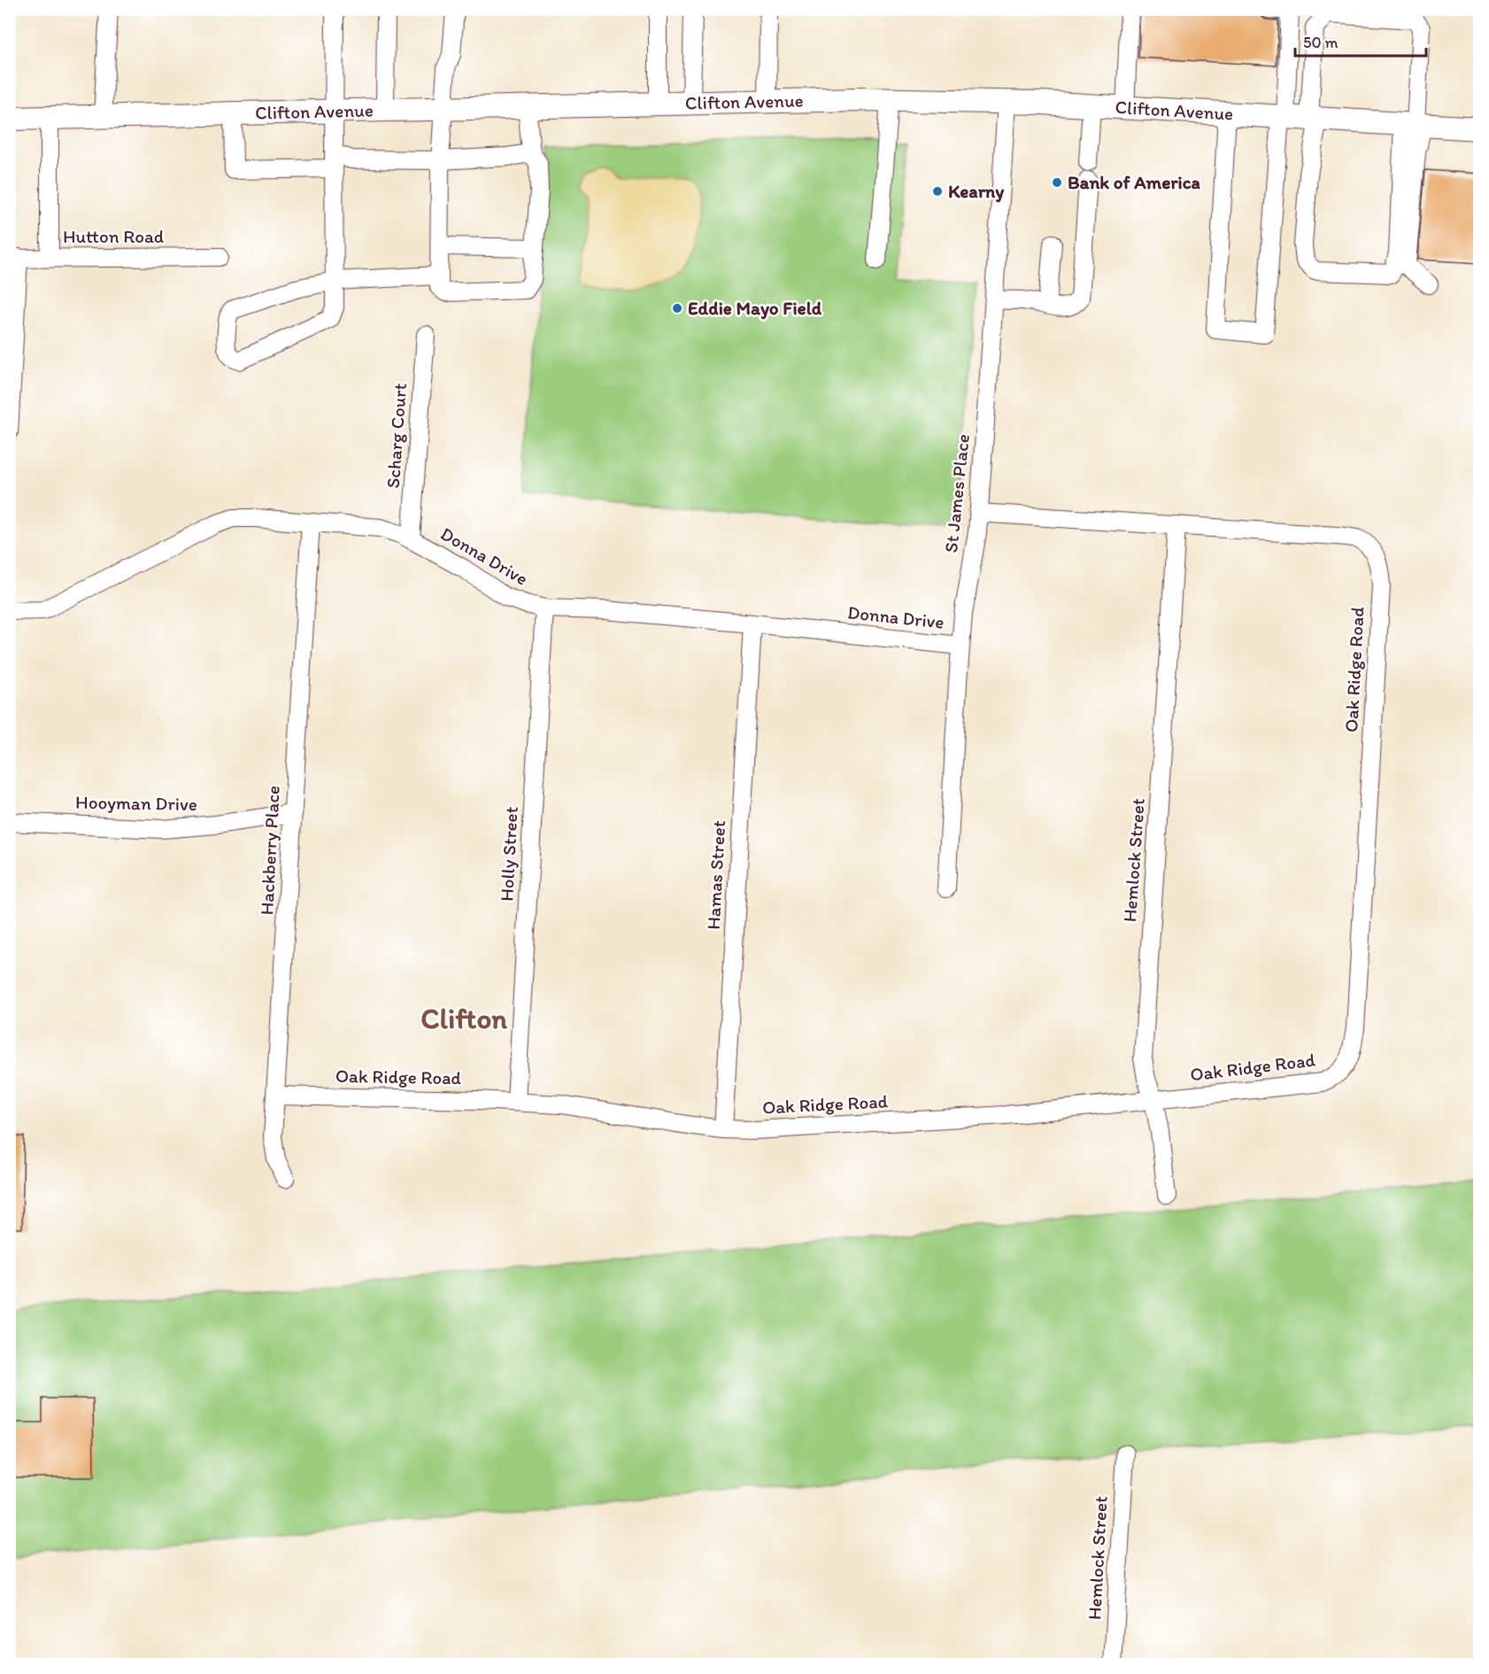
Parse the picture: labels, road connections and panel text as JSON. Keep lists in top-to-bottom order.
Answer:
{
  "streets": {
    "main road": ["Clifton Avenue"],
    "street": [
      "Hutton Road",
      "Scharg Court",
      "St James Place",
      "Donna Drive",
      "Oak Ridge Road",
      "Hooyman Drive",
      "Hackberry Place",
      "Holly Street",
      "Hemlock Street",
      "Hamas Street"
    ]
  },
  "crossings": [
    ["Clifton Avenue", "St James Place"],
    ["Scharg Court", "Donna Drive"],
    ["St James Place", "Donna Drive"],
    ["St James Place", "Oak Ridge Road"],
    ["Donna Drive", "Hackberry Place"],
    ["Donna Drive", "Holly Street"],
    ["Donna Drive", "Hamas Street"],
    ["Oak Ridge Road", "Hackberry Place"],
    ["Oak Ridge Road", "Holly Street"],
    ["Oak Ridge Road", "Hemlock Street"],
    ["Oak Ridge Road", "Hamas Street"],
    ["Hooyman Drive", "Hackberry Place"]
  ],
  "districts": ["Clifton"],
  "places": ["Bank of America", "Kearny", "Eddie Mayo Field"],
  "scale_bar": "50 m"
}
